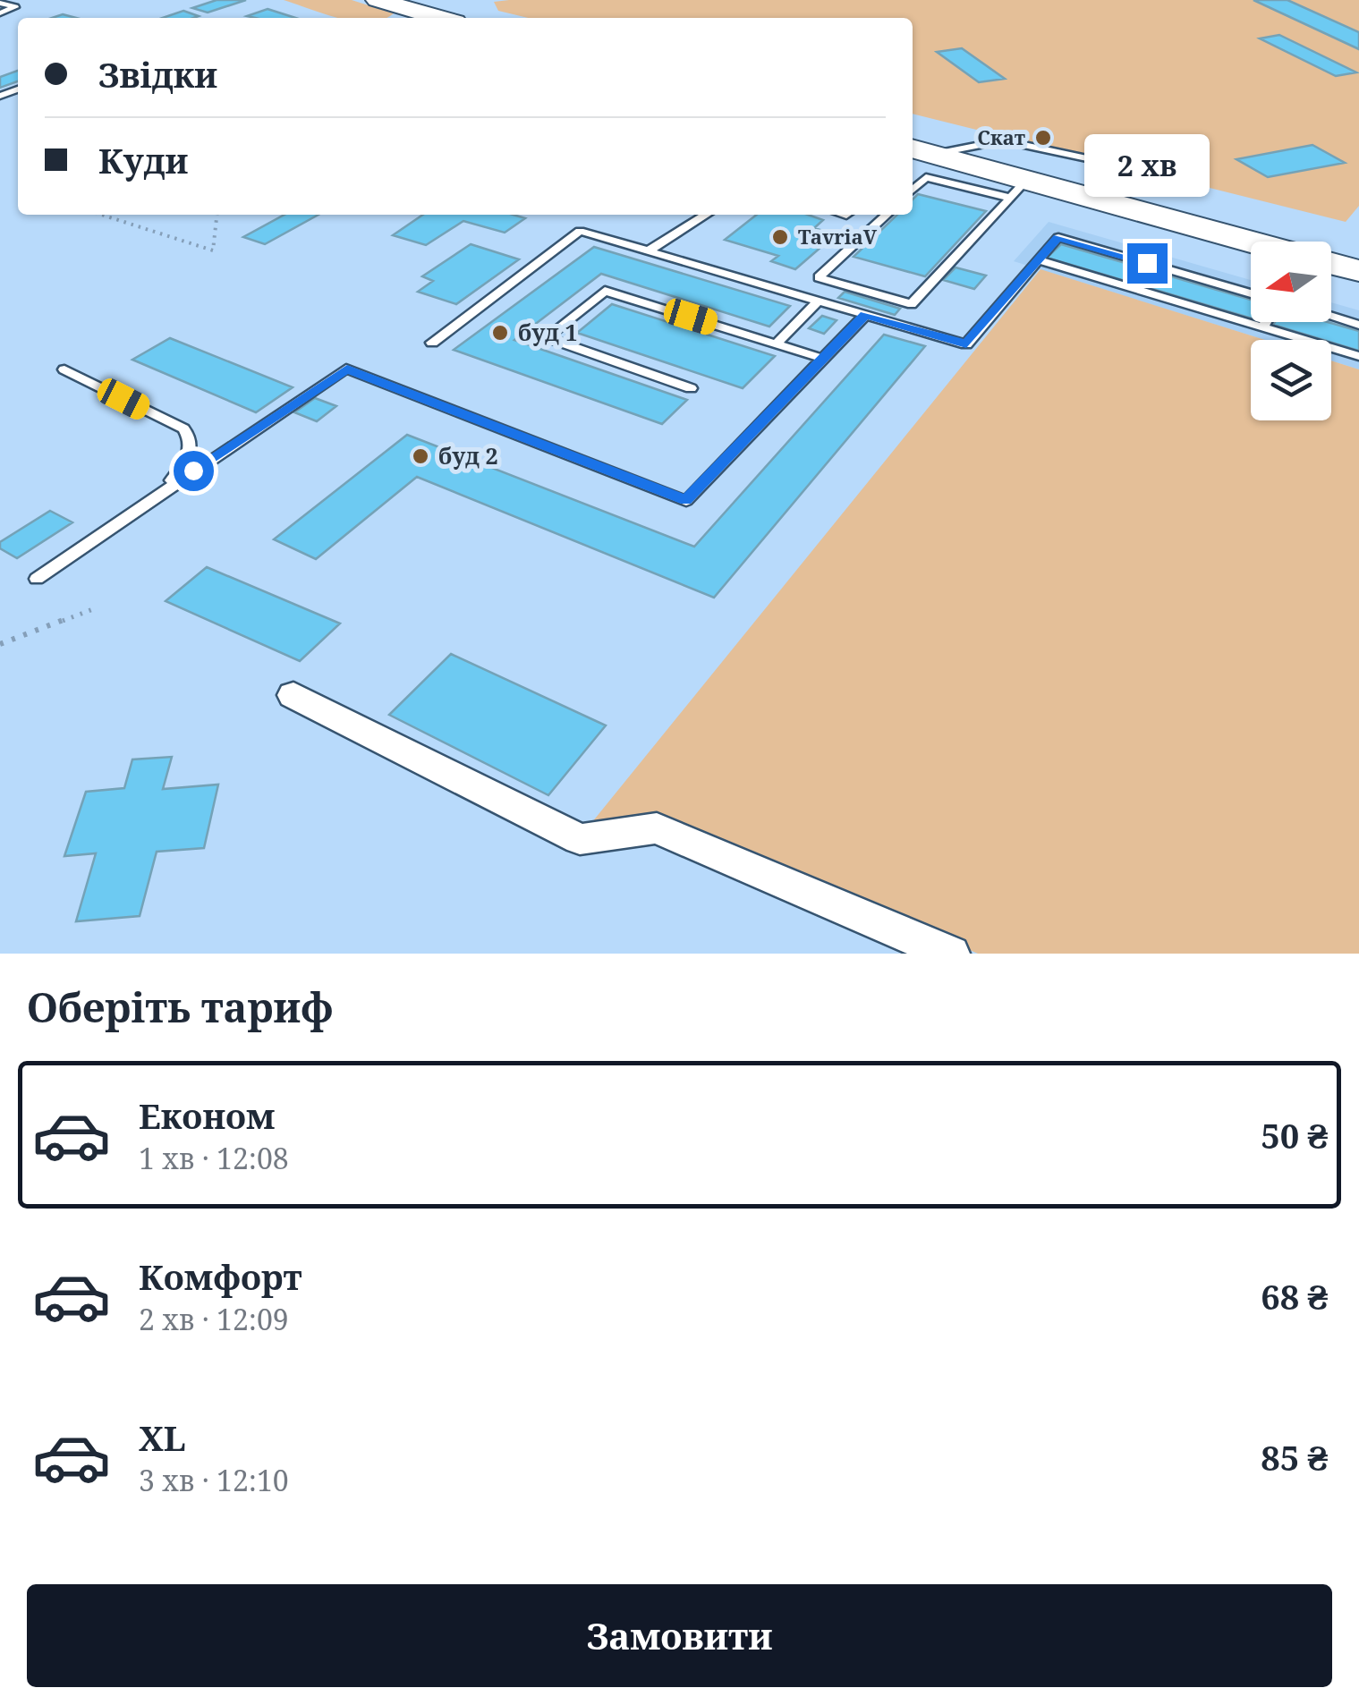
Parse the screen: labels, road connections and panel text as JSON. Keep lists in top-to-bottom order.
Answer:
{
  "places": [
    "Скат",
    "TavriaV",
    "буд 1",
    "буд 2"
  ],
  "north": "left",
  "page": {
    "banner": ["Звідки", "Куди"],
    "bubble": "2 хв",
    "heading": "Оберіть тариф",
    "list": [
      {
        "name": "Економ",
        "note": "1 хв · 12:08",
        "value": "50 ₴"
      },
      {
        "name": "Комфорт",
        "note": "2 хв · 12:09",
        "value": "68 ₴"
      },
      {
        "name": "XL",
        "note": "3 хв · 12:10",
        "value": "85 ₴"
      }
    ],
    "buttons": "Замовити"
  }
}
